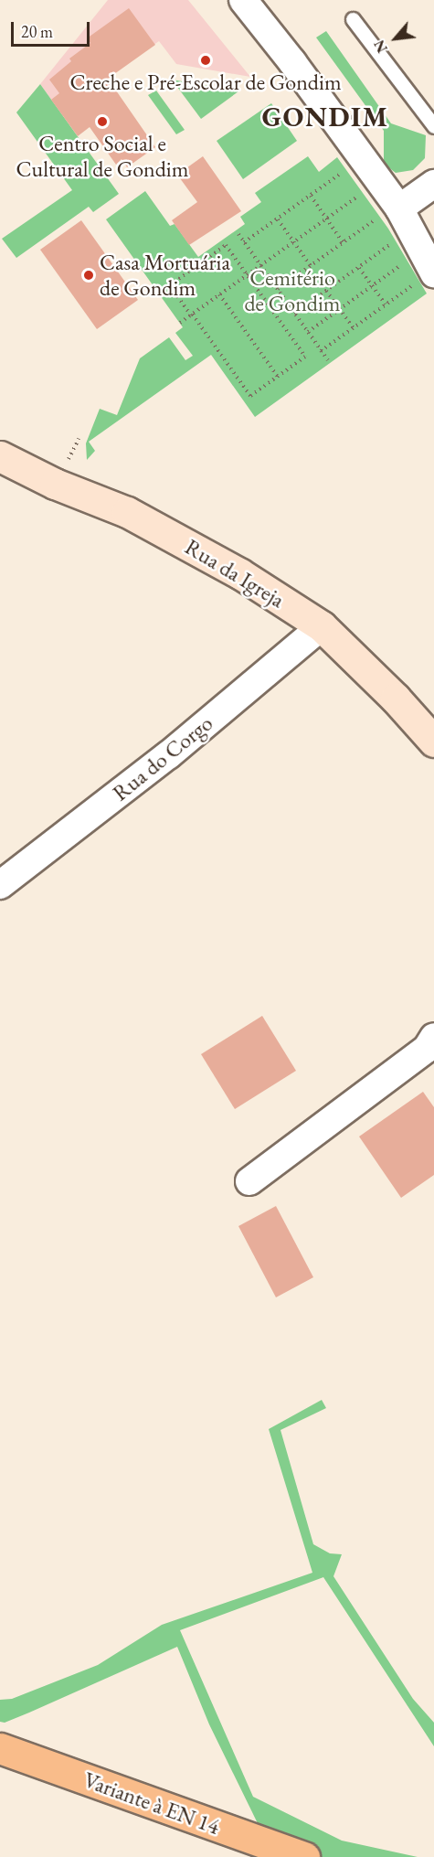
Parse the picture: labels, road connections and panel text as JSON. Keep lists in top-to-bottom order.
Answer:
{
  "streets": {
    "main road": ["Variante à EN 14"],
    "street": ["Rua da Igreja", "Rua do Corgo"]
  },
  "crossings": [
    ["Rua da Igreja", "Rua do Corgo"]
  ],
  "districts": ["GONDIM"],
  "parks": ["Cemitério de Gondim"],
  "places": ["Creche e Pré-Escolar de Gondim", "Centro Social e Cultural de Gondim", "Casa Mortuária de Gondim"],
  "scale_bar": "20 m",
  "north": "bottom left"
}
